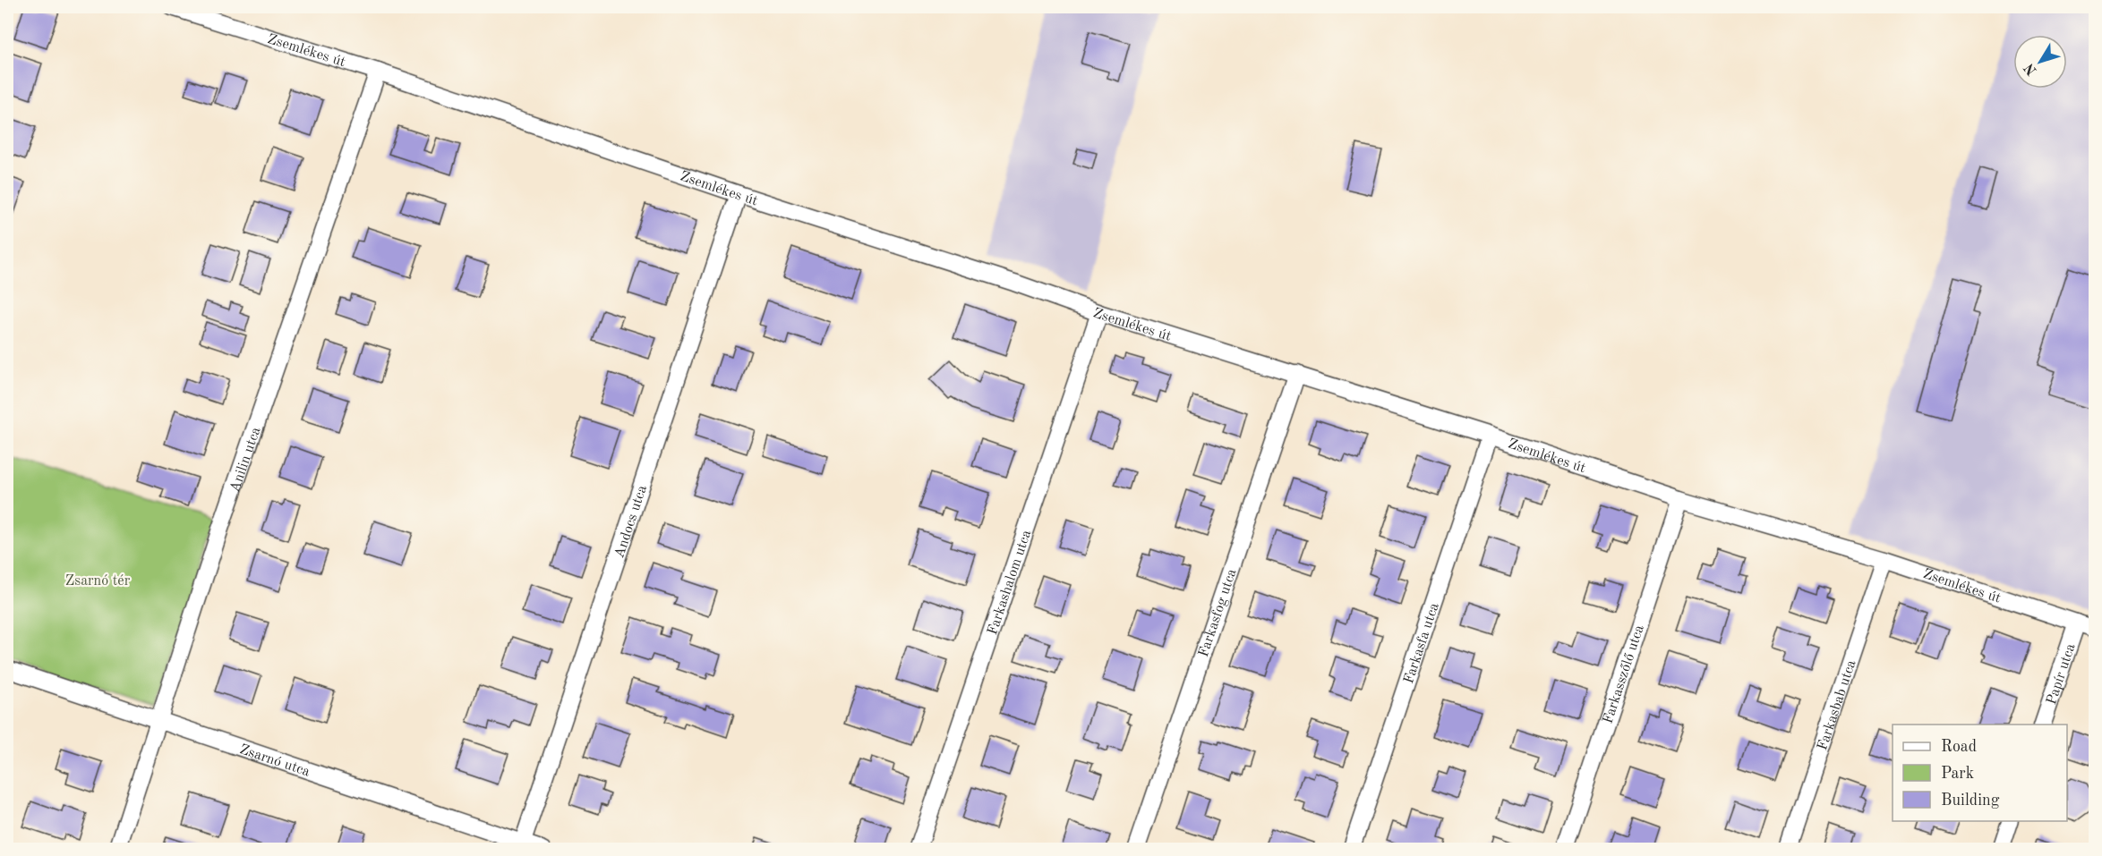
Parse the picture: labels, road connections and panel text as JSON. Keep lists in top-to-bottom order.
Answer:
{
  "streets": {
    "street": [
      "Zsemlékes út",
      "Anilin utca",
      "Andocs utca",
      "Farkashalom utca",
      "Farkasfog utca",
      "Farkasfa utca",
      "Farkasszőlő utca",
      "Papír utca",
      "Farkasbab utca",
      "Zsarnó utca"
    ]
  },
  "crossings": [
    ["Zsemlékes út", "Anilin utca"],
    ["Zsemlékes út", "Andocs utca"],
    ["Zsemlékes út", "Farkashalom utca"],
    ["Zsemlékes út", "Farkasfog utca"],
    ["Zsemlékes út", "Farkasfa utca"],
    ["Zsemlékes út", "Farkasszőlő utca"],
    ["Zsemlékes út", "Papír utca"],
    ["Zsemlékes út", "Farkasbab utca"],
    ["Anilin utca", "Zsarnó utca"],
    ["Andocs utca", "Zsarnó utca"]
  ],
  "parks": ["Zsarnó tér"],
  "legend": ["Road", "Park", "Building"],
  "north": "bottom left"
}
